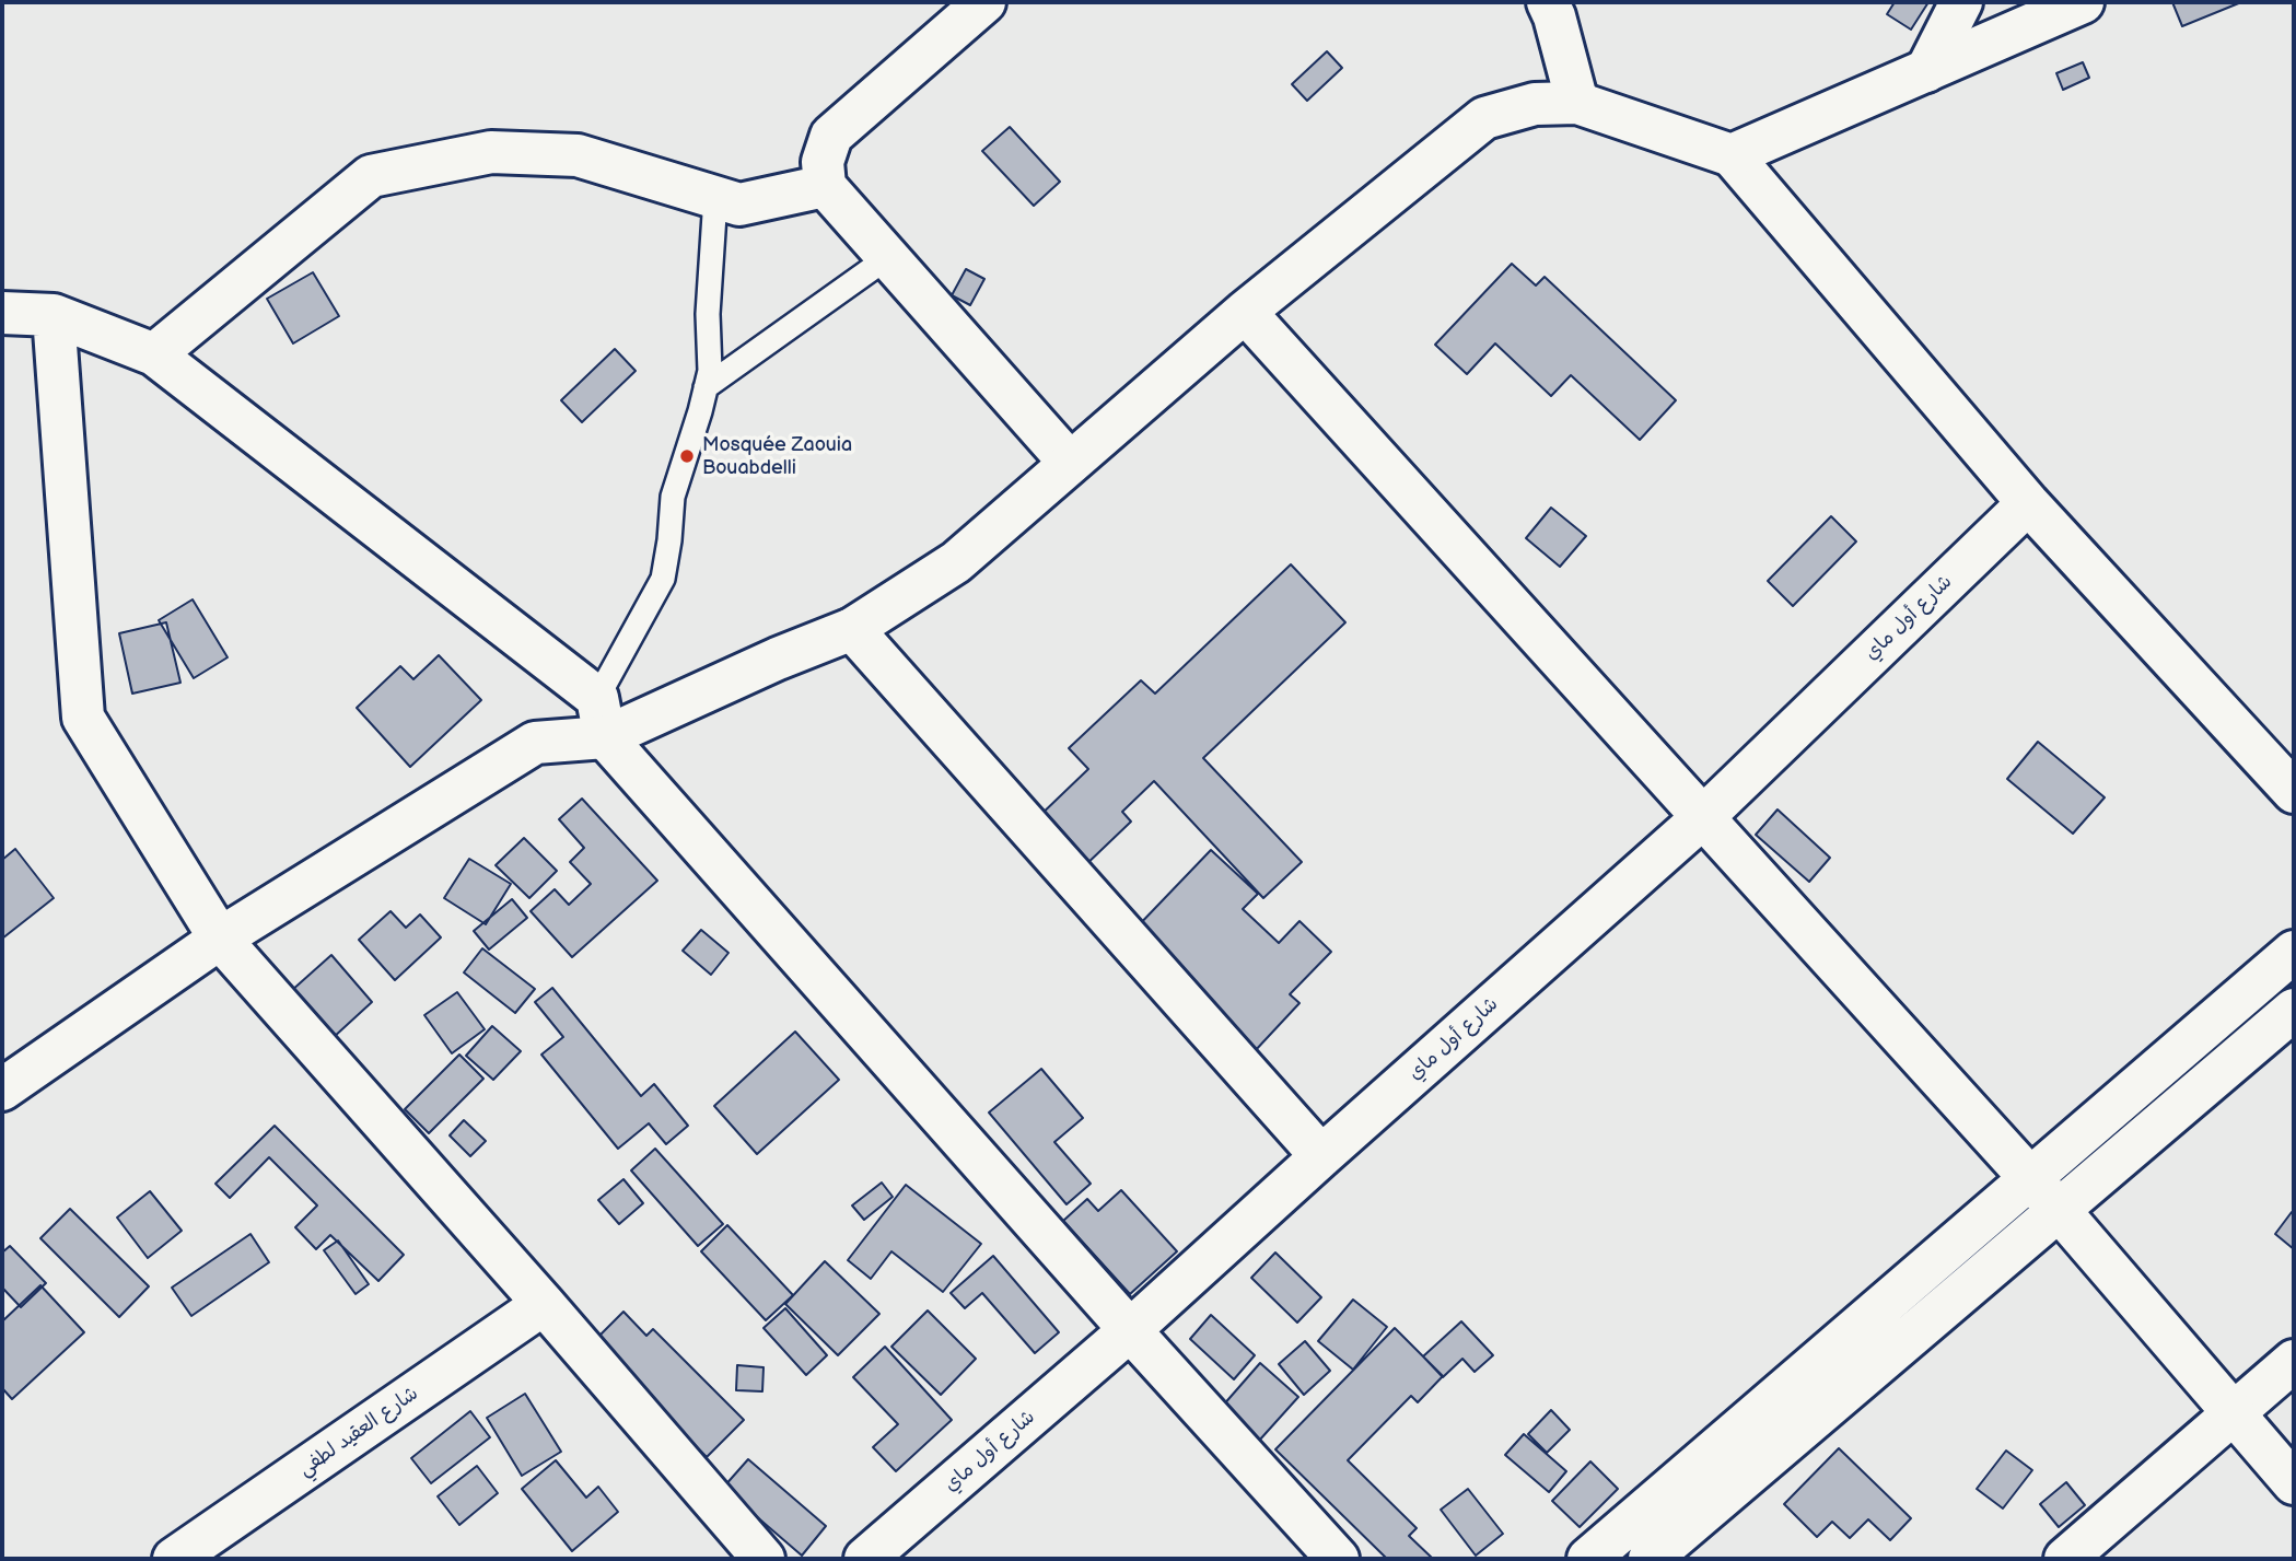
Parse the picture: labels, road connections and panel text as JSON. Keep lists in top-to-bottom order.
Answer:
{
  "streets": {
    "street": ["شارع أول ماي", "شارع العقيد لطفي"]
  },
  "places": ["Mosquée Zaouia Bouabdelli"]
}
